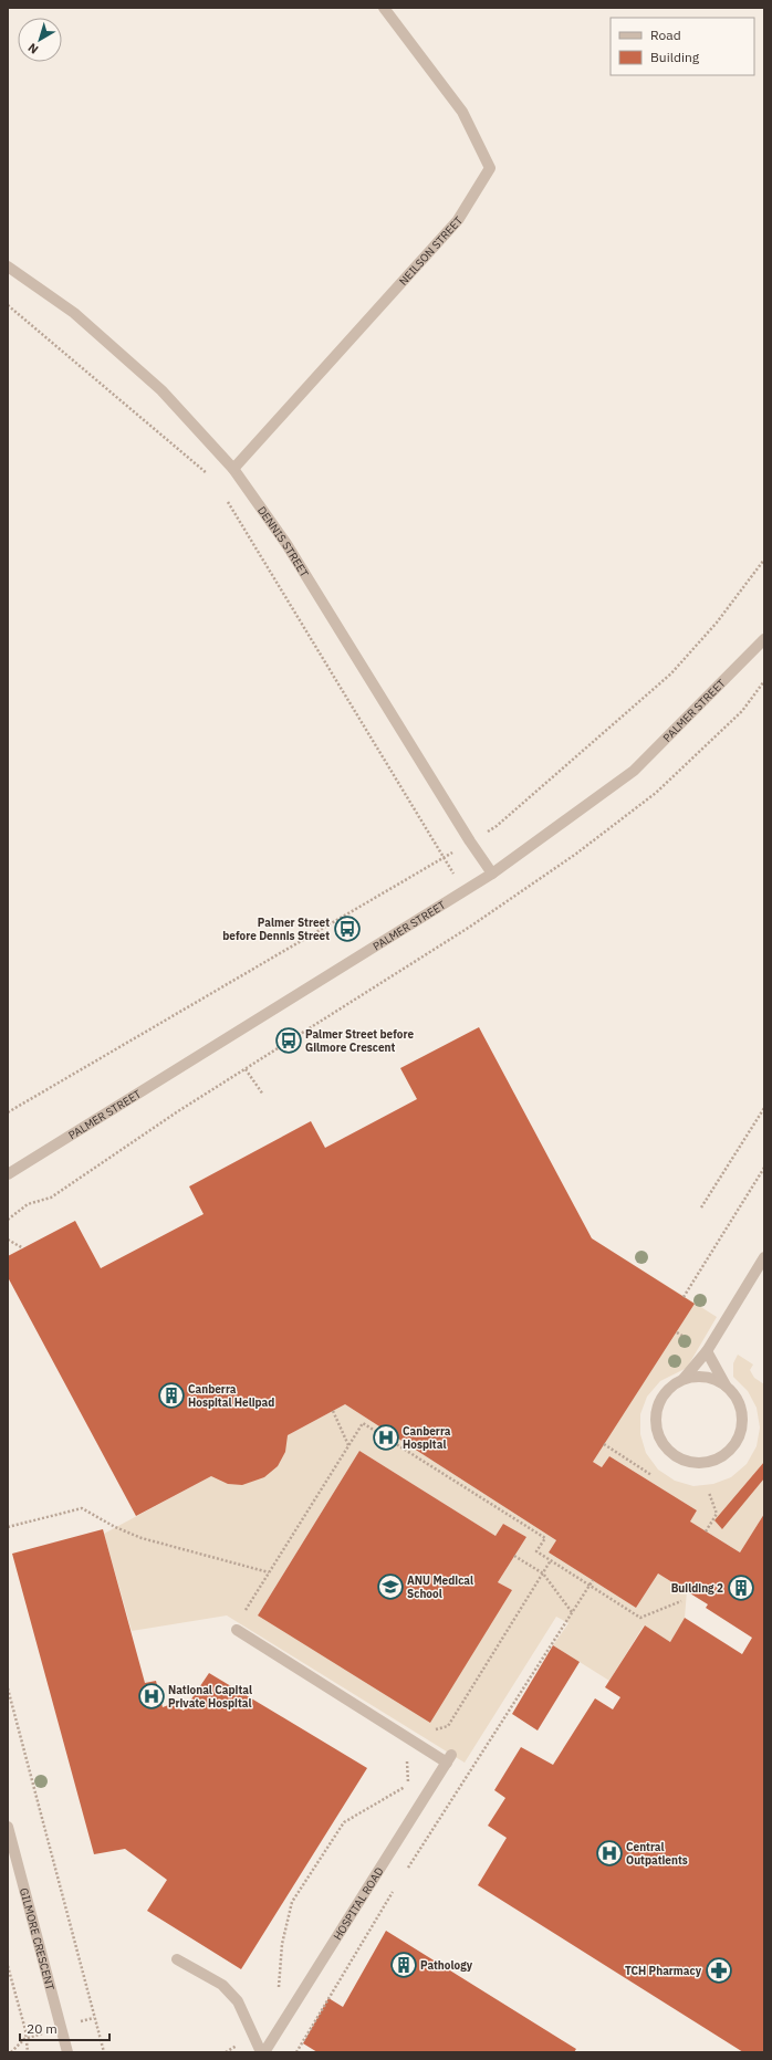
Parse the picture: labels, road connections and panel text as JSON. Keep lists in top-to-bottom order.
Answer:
{
  "streets": {
    "street": [
      "NEILSON STREET",
      "DENNIS STREET",
      "PALMER STREET",
      "HOSPITAL ROAD",
      "GILMORE CRESCENT"
    ]
  },
  "crossings": [
    ["NEILSON STREET", "DENNIS STREET"],
    ["DENNIS STREET", "PALMER STREET"]
  ],
  "places": {
    "bus stop": ["Palmer Street before Dennis Street", "Palmer Street before Gilmore Crescent"],
    "building": ["Canberra Hospital Helipad", "Building 2", "Pathology"],
    "hospital": ["Canberra Hospital", "National Capital Private Hospital", "Central Outpatients"],
    "school or university": ["ANU Medical School"],
    "pharmacy": ["TCH Pharmacy"]
  },
  "legend": ["Road", "Building"],
  "scale_bar": "20 m",
  "north": "bottom left"
}
